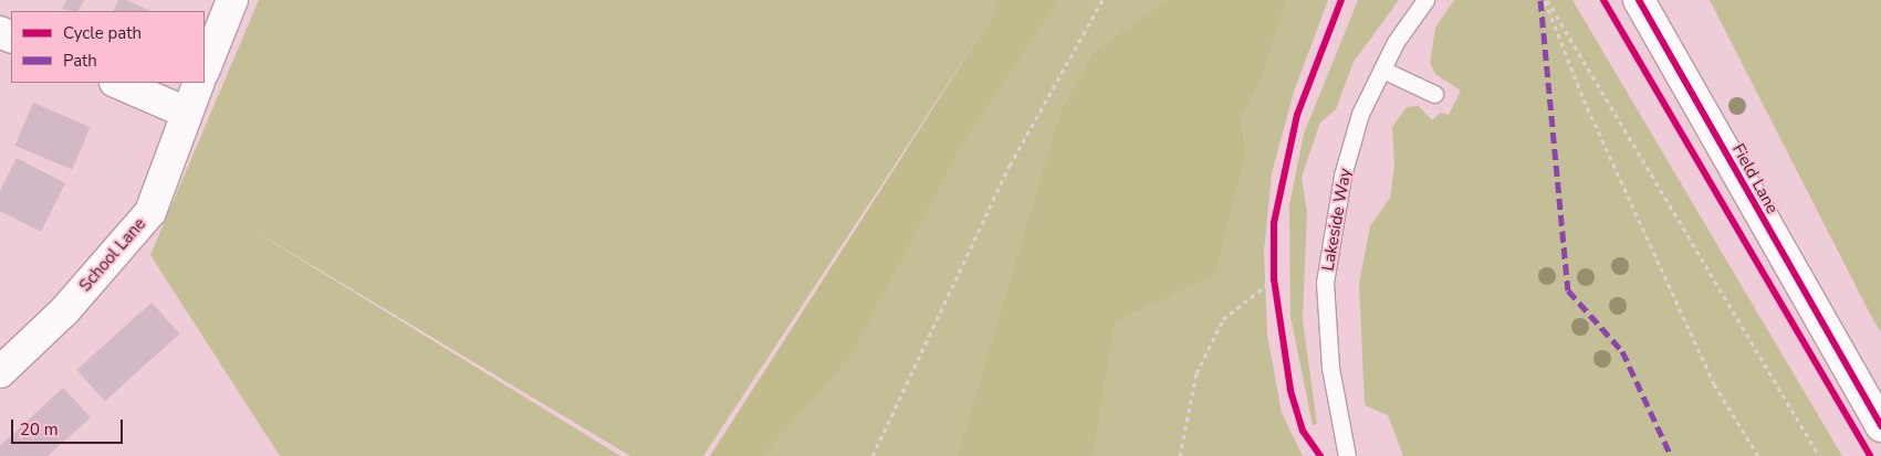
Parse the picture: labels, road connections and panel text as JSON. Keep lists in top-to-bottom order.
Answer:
{
  "streets": {
    "street": ["Field Lane", "School Lane"],
    "lane": ["Lakeside Way"]
  },
  "legend": ["Cycle path", "Path"],
  "scale_bar": "20 m"
}
